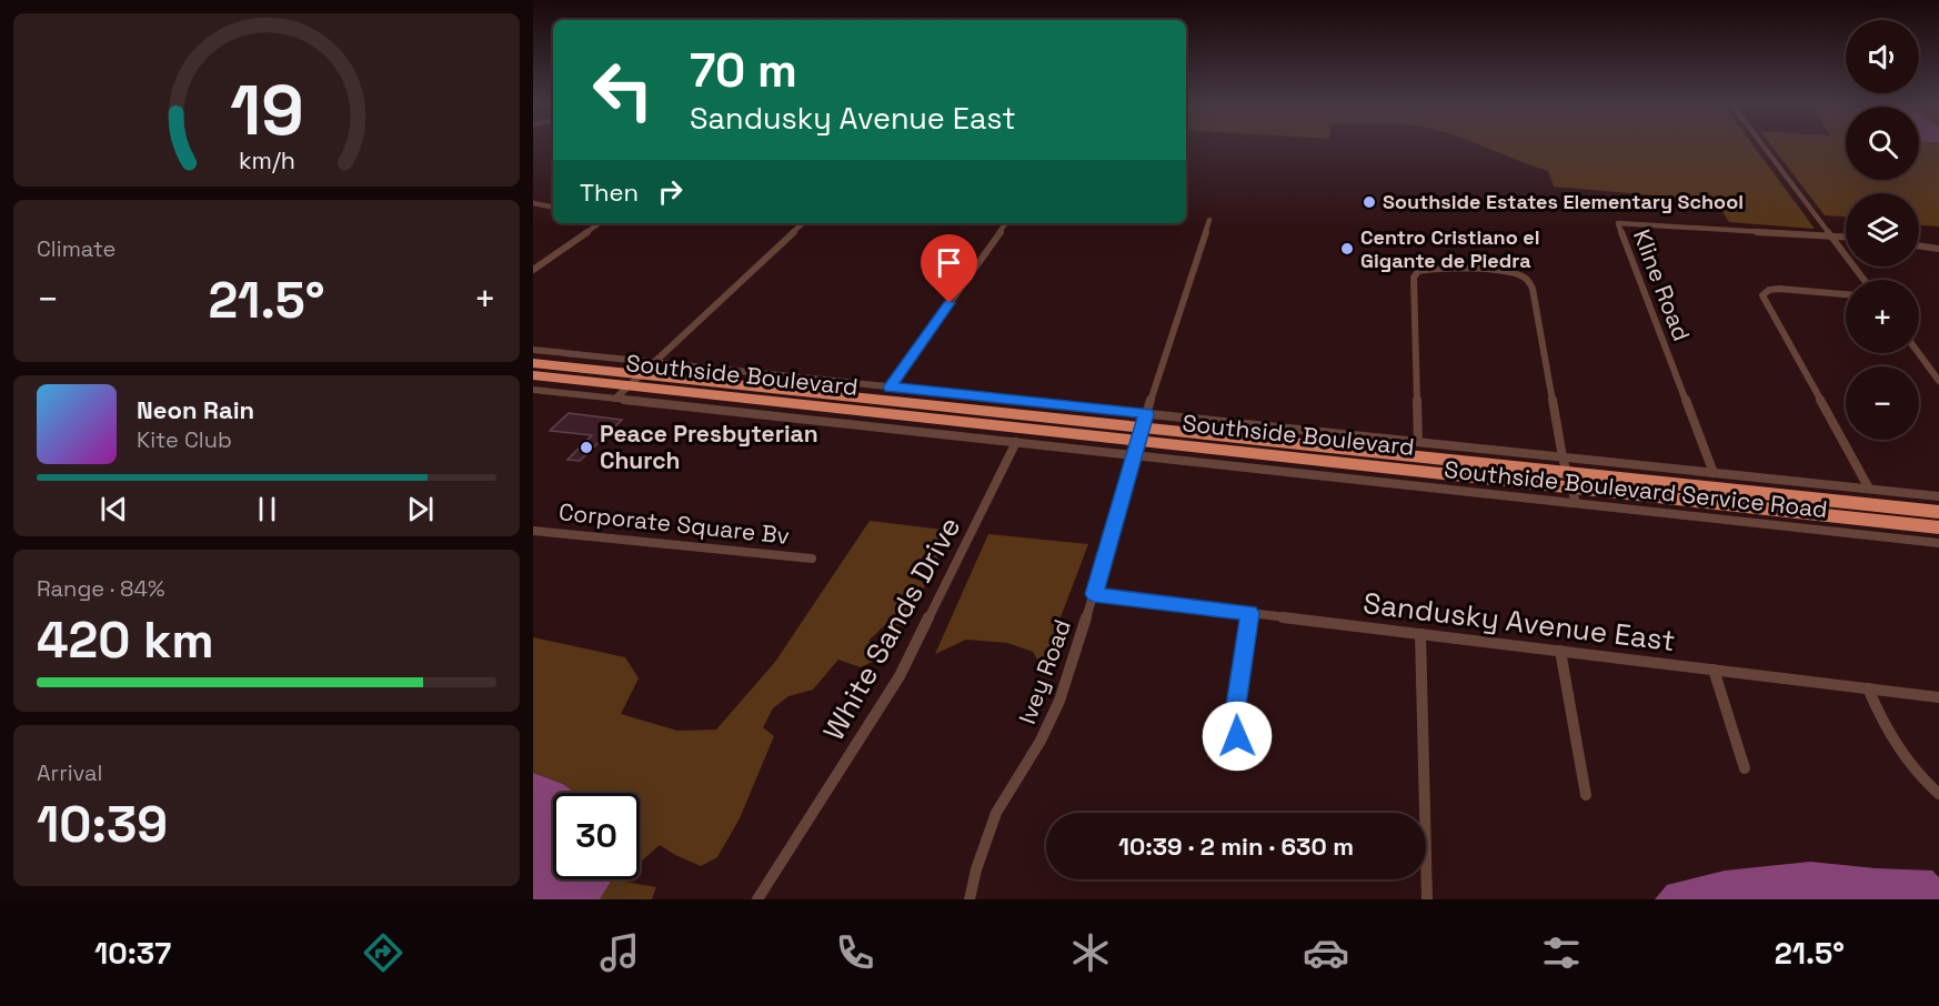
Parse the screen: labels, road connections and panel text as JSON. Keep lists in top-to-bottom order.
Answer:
{
  "streets": {
    "highway": ["Southside Boulevard"],
    "street": [
      "Kline Road",
      "Southside Boulevard Service Road",
      "Corporate Square Bv",
      "Sandusky Avenue East",
      "White Sands Drive",
      "Ivey Road"
    ]
  },
  "crossings": [
    ["Kline Road", "Southside Boulevard Service Road"],
    ["Southside Boulevard", "Southside Boulevard Service Road"],
    ["Southside Boulevard", "Ivey Road"],
    ["Southside Boulevard Service Road", "White Sands Drive"],
    ["Southside Boulevard Service Road", "Ivey Road"],
    ["Sandusky Avenue East", "Ivey Road"]
  ],
  "places": ["Southside Estates Elementary School", "Centro Cristiano el Gigante de Piedra", "Peace Presbyterian Church"],
  "page": {
    "map_buttons": ["+", "−"],
    "turn": ["70 m", "Sandusky Avenue East"],
    "then": "Then",
    "tile": [
      "Climate",
      ["Range · 84%", "420 km"],
      ["Arrival", "10:39"]
    ],
    "heat": ["−", "21.5°", "+"],
    "song": ["Neon Rain", "Kite Club"],
    "limit": "30",
    "trip": "10:39 · 2 min · 630 m",
    "tabs": ["10:37", "21.5°"],
    "gauge": ["19", "km/h"]
  }
}
